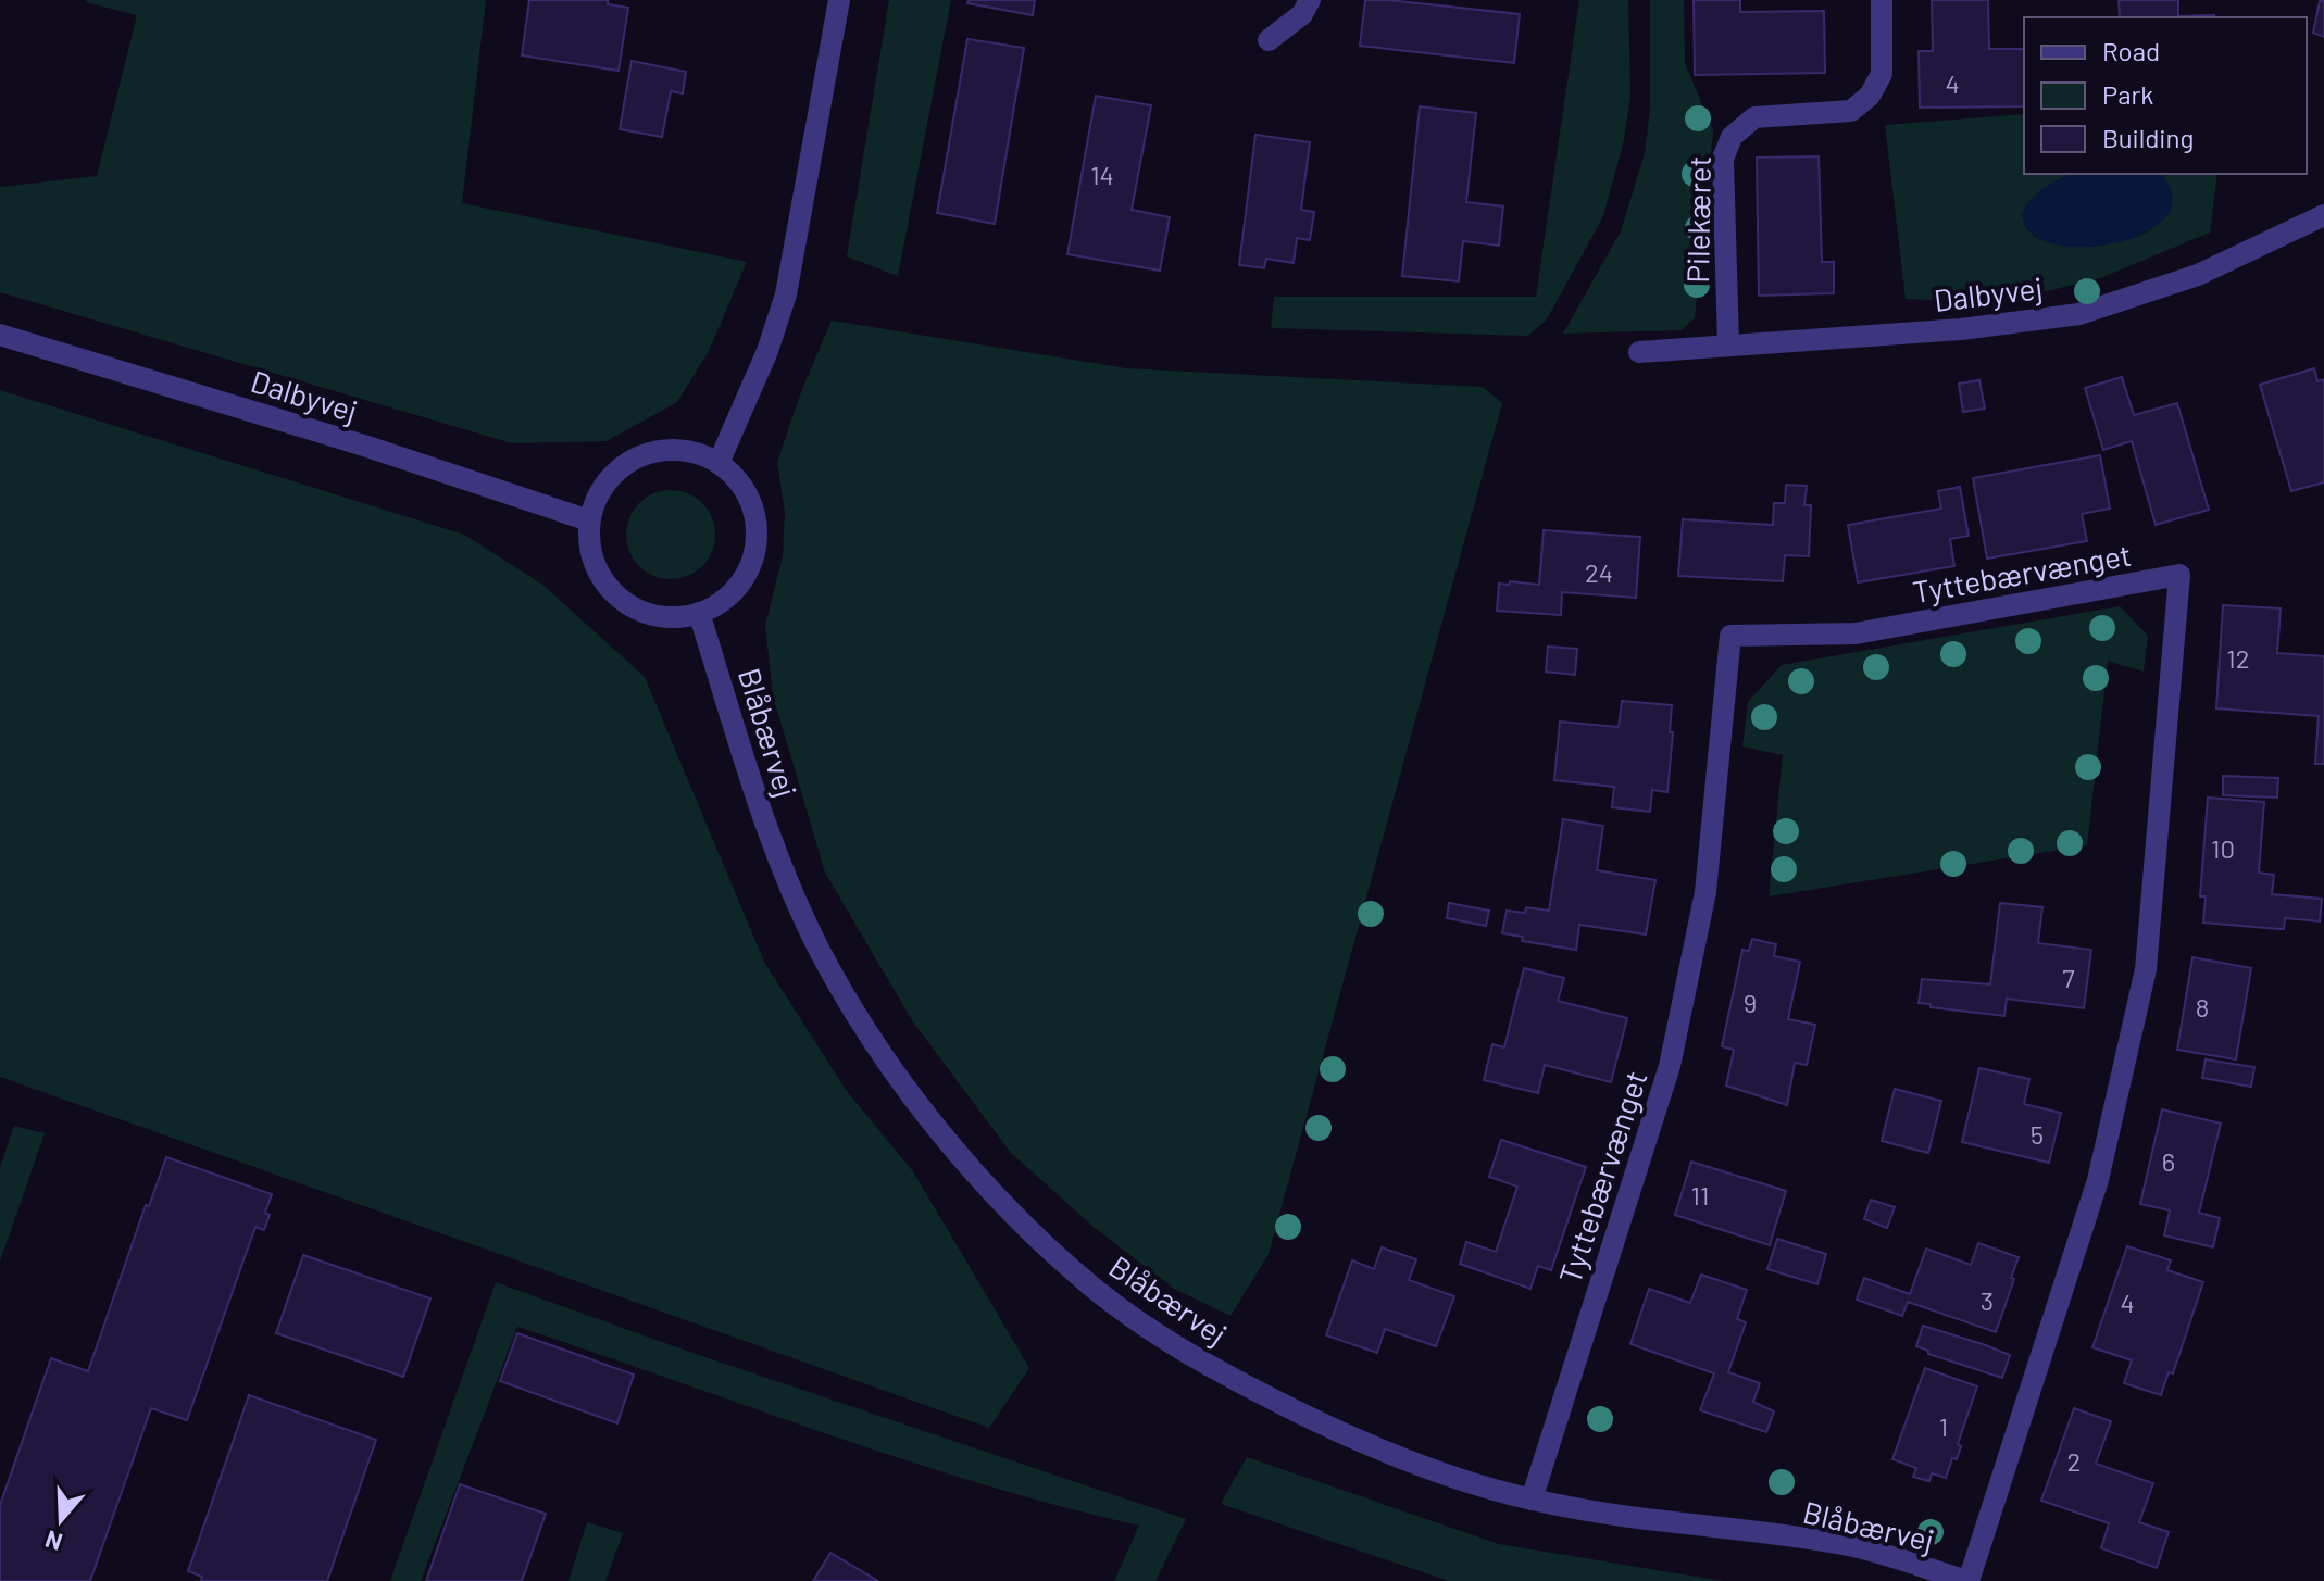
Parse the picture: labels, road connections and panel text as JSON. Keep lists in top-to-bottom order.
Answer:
{
  "streets": {
    "street": [
      "Pilekæret",
      "Dalbyvej",
      "Tyttebærvænget",
      "Blåbærvej"
    ]
  },
  "crossings": [
    ["Pilekæret", "Dalbyvej"],
    ["Dalbyvej", "Blåbærvej"],
    ["Tyttebærvænget", "Blåbærvej"]
  ],
  "house_numbers": [
    "4",
    "14",
    "24",
    "12",
    "10",
    "7",
    "9",
    "8",
    "5",
    "6",
    "11",
    "3",
    "4",
    "1",
    "2"
  ],
  "legend": ["Road", "Park", "Building"],
  "north": "bottom"
}
